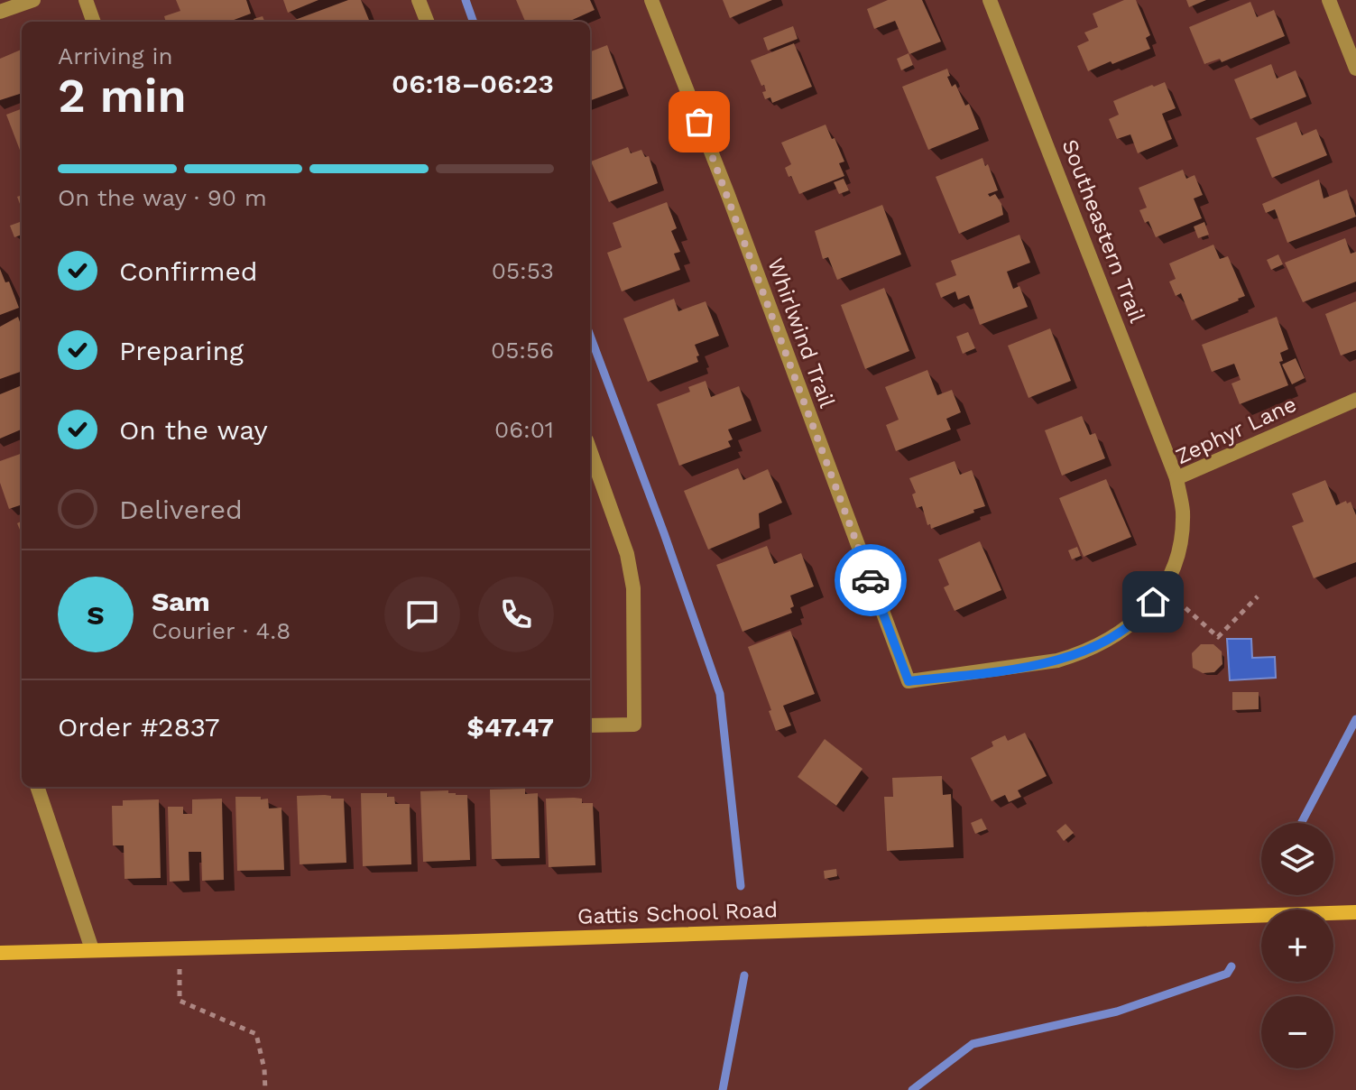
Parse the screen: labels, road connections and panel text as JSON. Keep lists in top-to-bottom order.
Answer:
{
  "streets": {
    "main road": ["Gattis School Road"],
    "street": ["Southeastern Trail", "Whirlwind Trail", "Zephyr Lane"]
  },
  "crossings": [
    ["Southeastern Trail", "Zephyr Lane"],
    ["Whirlwind Trail", "Zephyr Lane"]
  ],
  "page": {
    "heading": ["2 min", "Arriving in", "06:18–06:23"],
    "panel": [
      "Sam",
      "Courier · 4.8",
      "Order #2837",
      "$47.47"
    ],
    "bar": "On the way · 90 m",
    "list": [
      ["Confirmed", "05:53"],
      ["Preparing", "05:56"],
      ["On the way", "06:01"],
      "Delivered"
    ],
    "round": "S",
    "map_buttons": ["+", "−"]
  }
}
